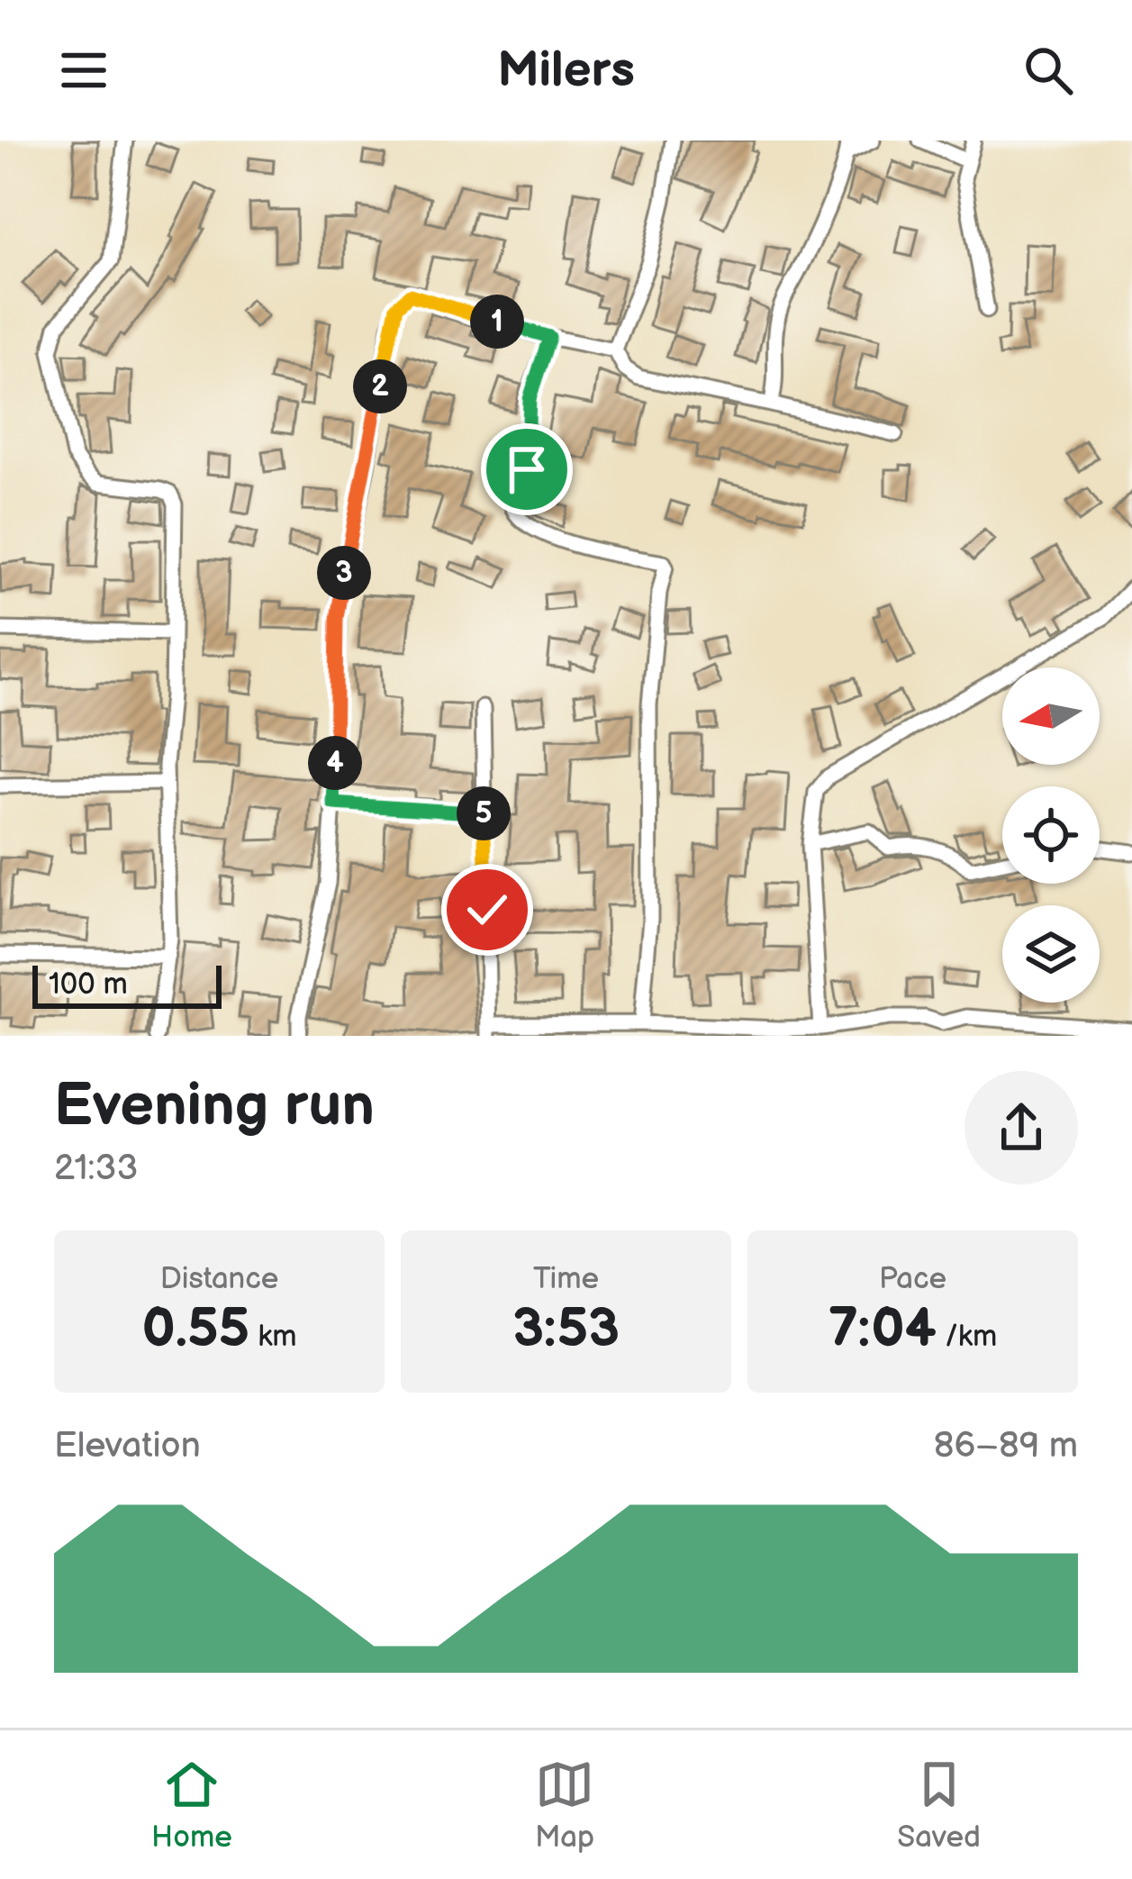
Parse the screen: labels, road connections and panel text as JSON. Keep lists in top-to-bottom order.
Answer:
{
  "scale_bar": "100 m",
  "north": "left",
  "page": {
    "header": "Milers",
    "pins": [
      "1",
      "2",
      "3",
      "4",
      "5"
    ],
    "scale": "100 m",
    "heading": ["Evening run", "21:33"],
    "stats": [
      ["Distance", "0.55 km"],
      ["Time", "3:53"],
      ["Pace", "7:04 /km"]
    ],
    "chart": ["Elevation", "86–89 m"],
    "tabs": ["Home", "Map", "Saved"]
  }
}
